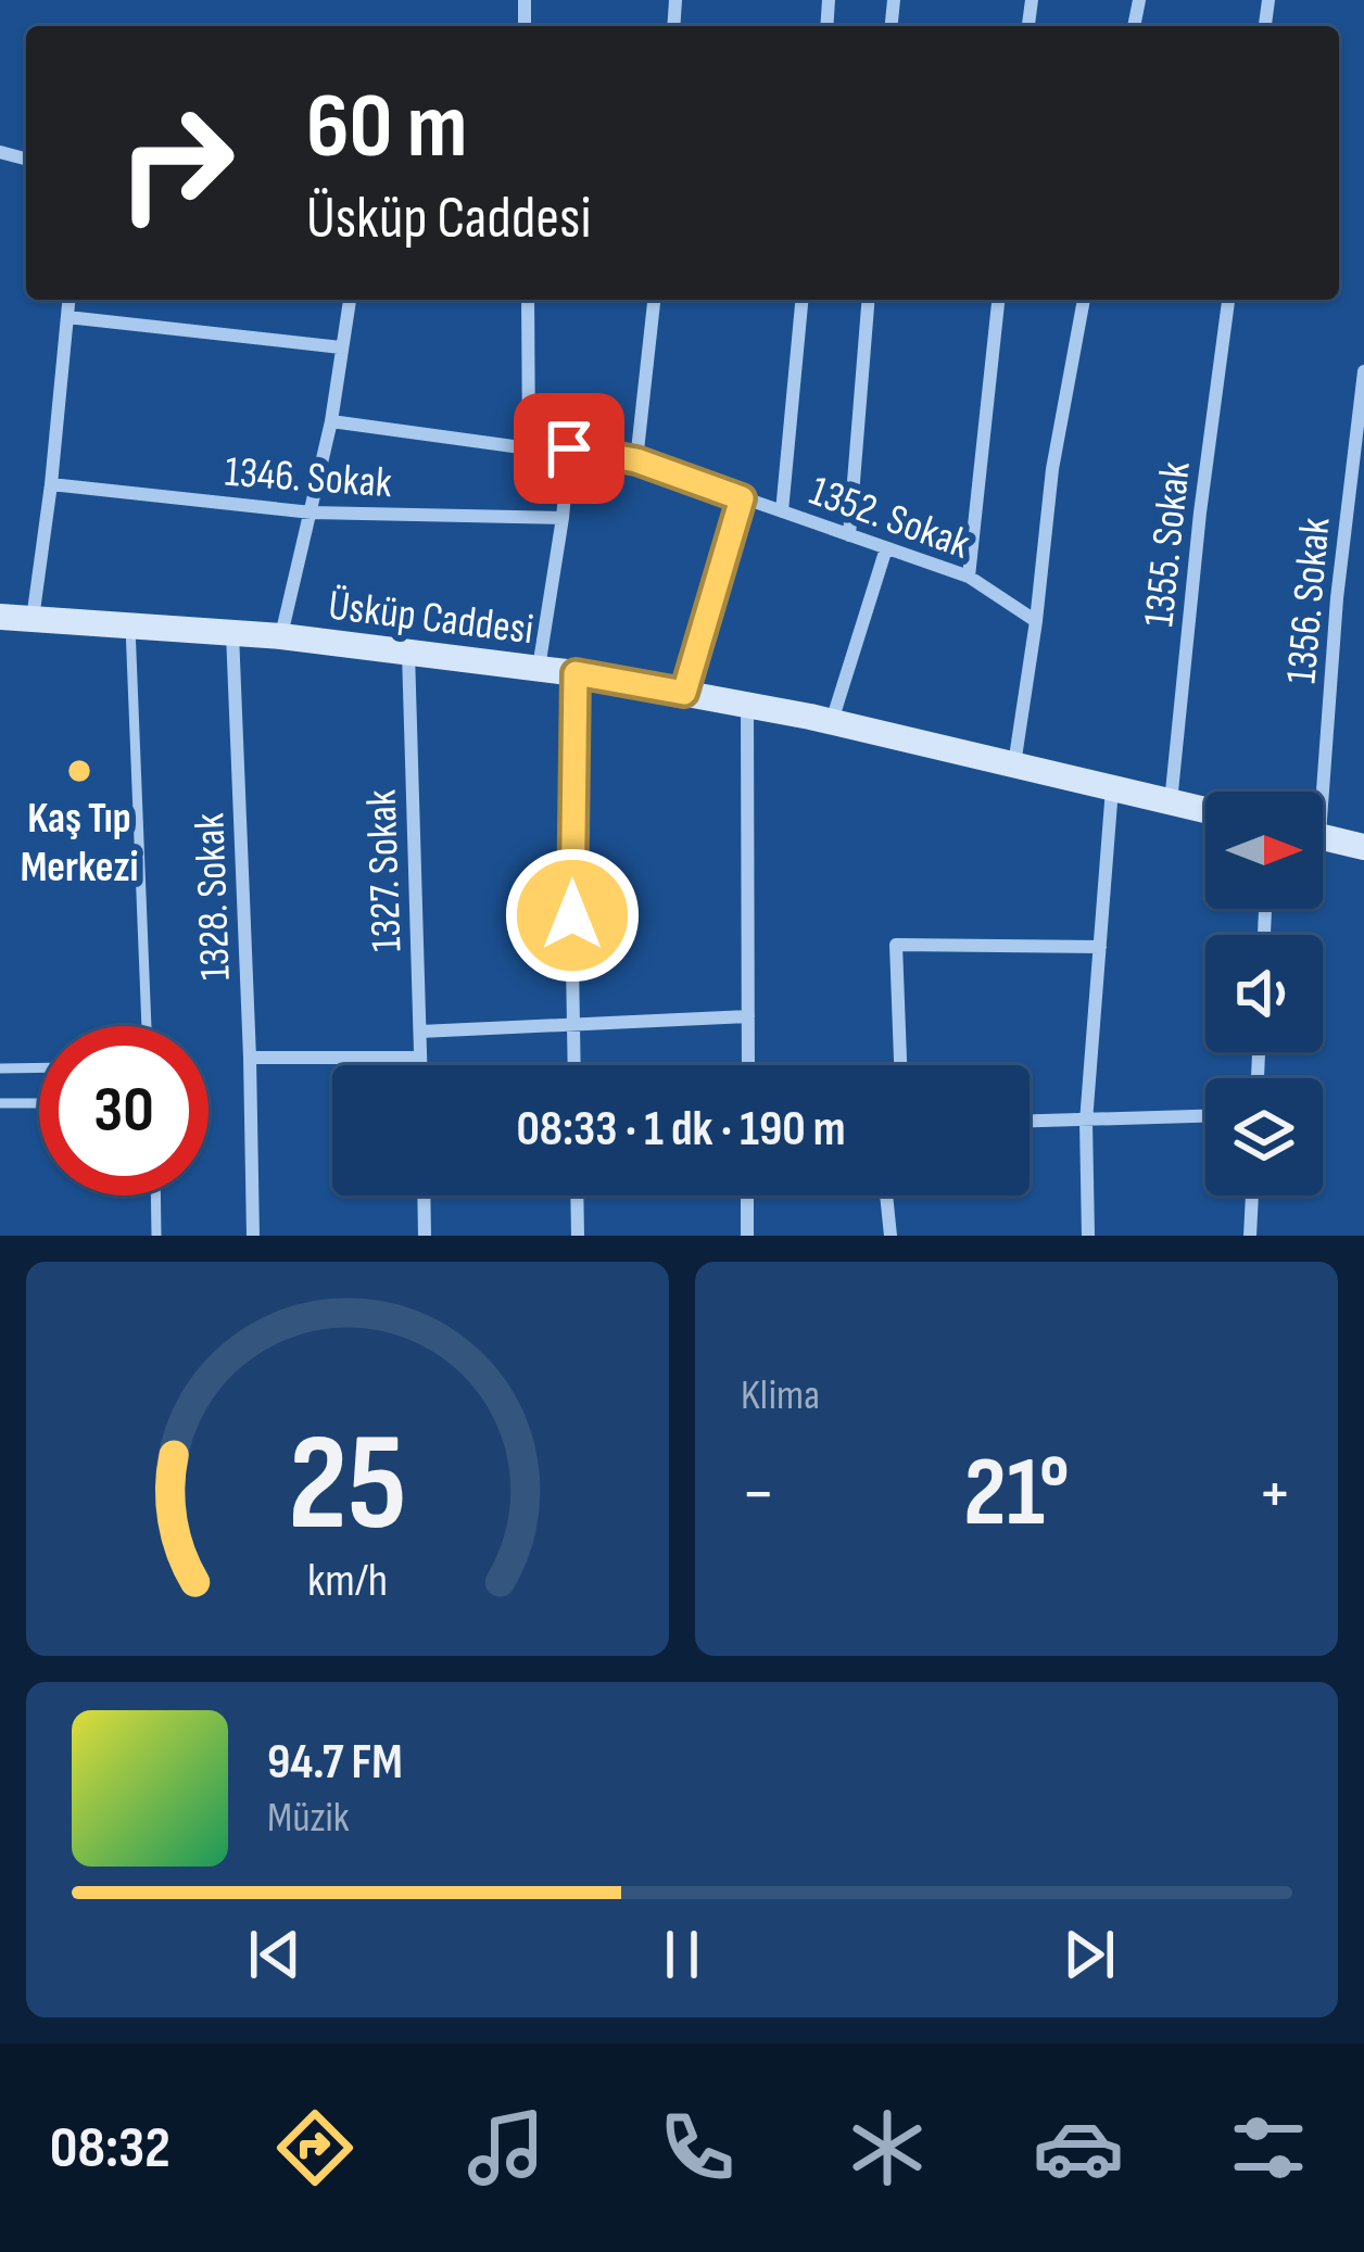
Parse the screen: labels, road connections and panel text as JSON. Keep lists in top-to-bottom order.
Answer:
{
  "streets": {
    "street": [
      "1346. Sokak",
      "1352. Sokak",
      "1355. Sokak",
      "1356. Sokak",
      "Üsküp Caddesi",
      "1327. Sokak",
      "1328. Sokak"
    ]
  },
  "crossings": [
    ["1355. Sokak", "Üsküp Caddesi"],
    ["Üsküp Caddesi", "1327. Sokak"],
    ["Üsküp Caddesi", "1328. Sokak"]
  ],
  "places": ["Kaş Tıp Merkezi"],
  "north": "right",
  "page": {
    "turn": ["60 m", "Üsküp Caddesi"],
    "limit": "30",
    "trip": "08:33 · 1 dk · 190 m",
    "tile": "Klima",
    "heat": ["−", "21°", "+"],
    "song": ["94.7 FM", "Müzik"],
    "tabs": "08:32",
    "gauge": ["25", "km/h"]
  }
}
